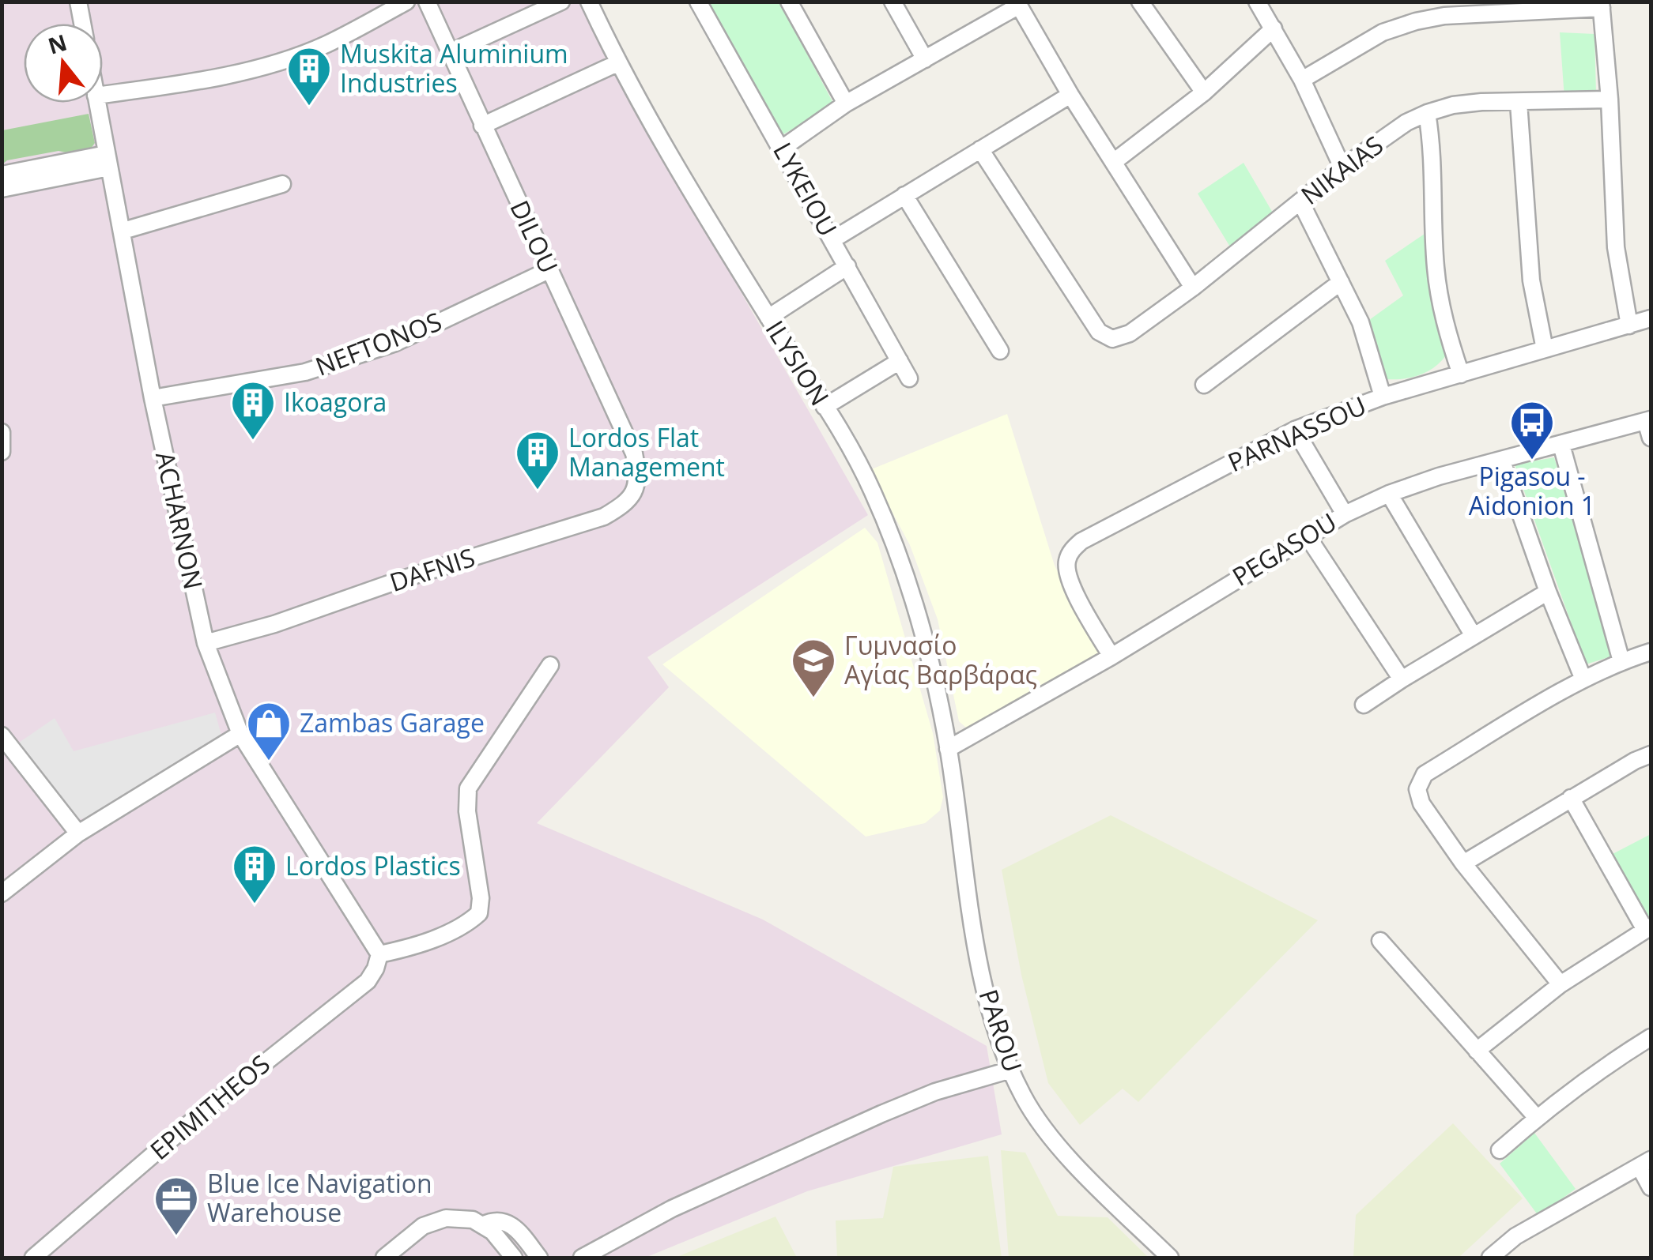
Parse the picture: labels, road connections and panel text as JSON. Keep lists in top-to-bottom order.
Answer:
{
  "streets": {
    "street": [
      "NIKAIAS",
      "LYKEIOU",
      "DILOU",
      "NEFTONOS",
      "ILYSION",
      "PARNASSOU",
      "ACHARNON",
      "PEGASOU",
      "DAFNIS",
      "PAROU",
      "EPIMITHEOS"
    ]
  },
  "crossings": [
    ["DILOU", "NEFTONOS"],
    ["DILOU", "DAFNIS"],
    ["NEFTONOS", "ACHARNON"],
    ["ILYSION", "PEGASOU"],
    ["ILYSION", "PAROU"],
    ["PARNASSOU", "PEGASOU"],
    ["ACHARNON", "DAFNIS"],
    ["ACHARNON", "EPIMITHEOS"],
    ["PEGASOU", "PAROU"]
  ],
  "places": {
    "building": [
      "Muskita Aluminium Industries",
      "Ikoagora",
      "Lordos Flat Management",
      "Lordos Plastics"
    ],
    "bus stop": ["Pigasou - Aidonion 1"],
    "school or university": ["Γυμνασίο Αγίας Βαρβάρας"],
    "shop": ["Zambas Garage"],
    "office": ["Blue Ice Navigation Warehouse"]
  },
  "north": "top"
}
